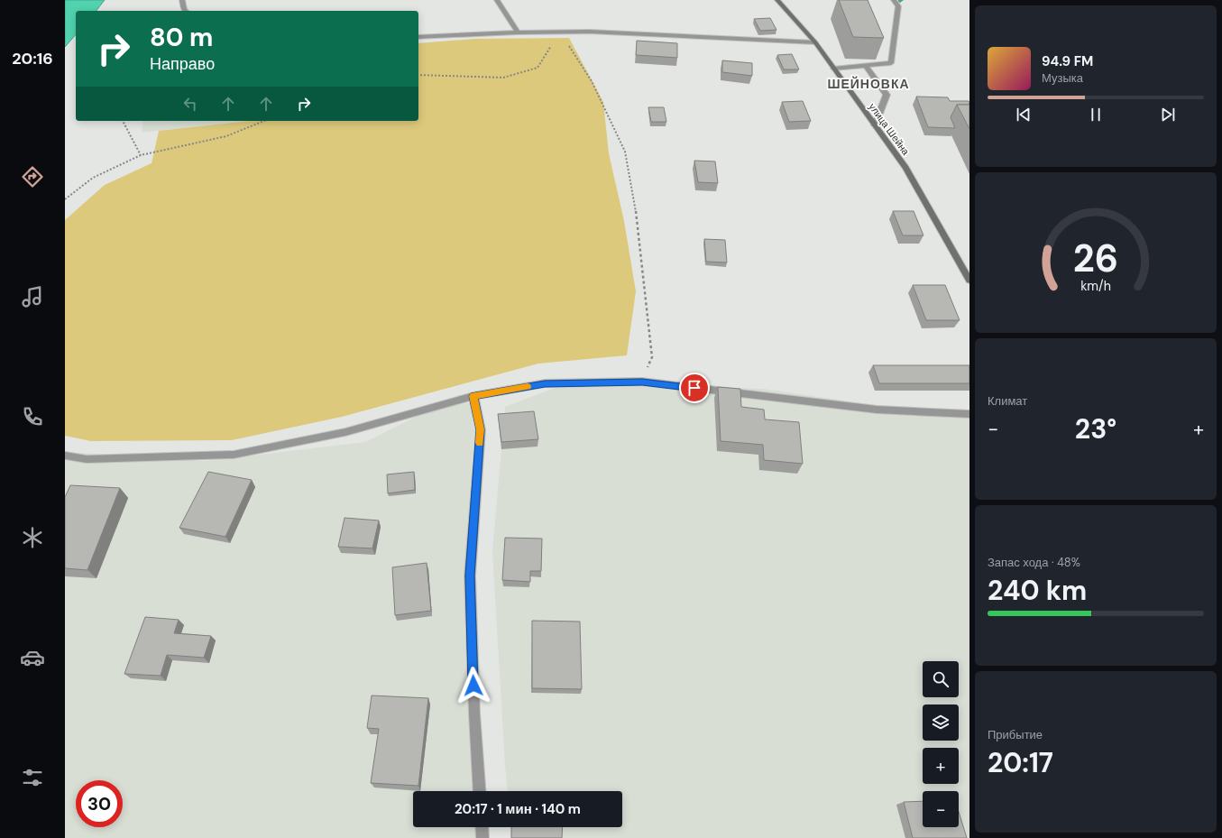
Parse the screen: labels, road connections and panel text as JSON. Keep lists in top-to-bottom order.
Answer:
{
  "streets": {
    "street": ["улица Шейна"]
  },
  "districts": ["ШЕЙНОВКА"],
  "page": {
    "tabs": "20:16",
    "turn": ["80 m", "Направо"],
    "song": ["94.9 FM", "Музыка"],
    "tile": [
      "Климат",
      ["Запас хода · 48%", "240 km"],
      ["Прибытие", "20:17"]
    ],
    "heat": ["−", "23°", "+"],
    "map_buttons": ["+", "−"],
    "limit": "30",
    "trip": "20:17 · 1 мин · 140 m",
    "gauge": ["26", "km/h"]
  }
}
